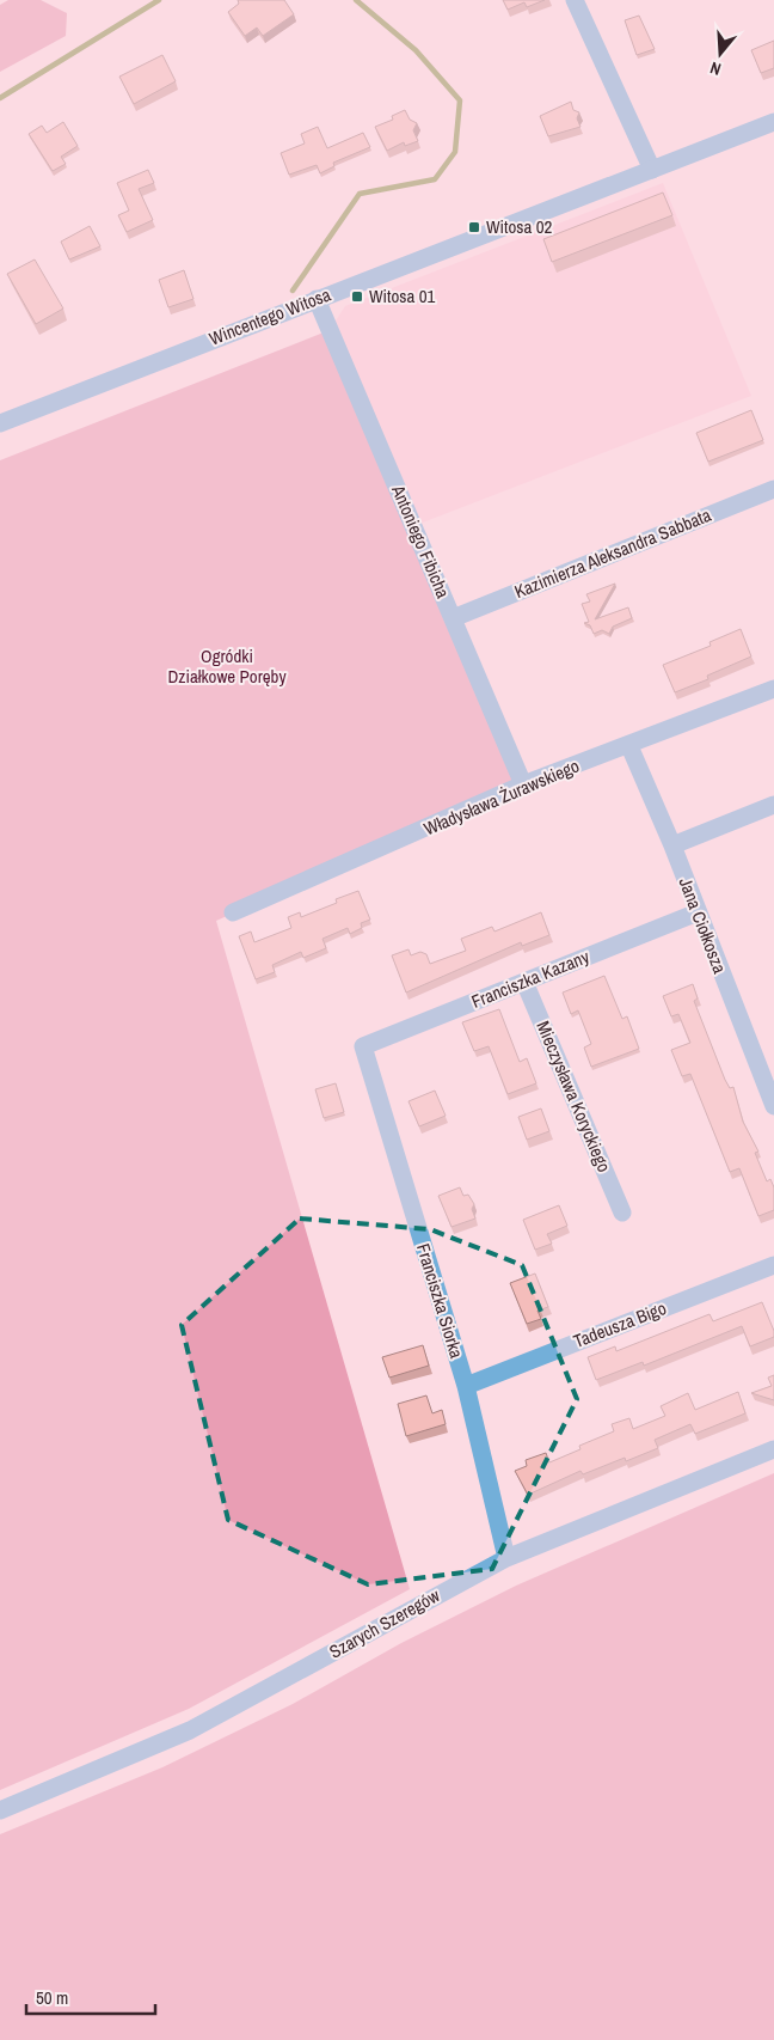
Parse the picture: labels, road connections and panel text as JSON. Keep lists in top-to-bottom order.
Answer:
{
  "streets": {
    "street": [
      "Wincentego Witosa",
      "Antoniego Fibicha",
      "Kazimierza Aleksandra Sabbata",
      "Władysława Żurawskiego",
      "Jana Ciołkosza",
      "Franciszka Kazany",
      "Mieczysława Koryckiego",
      "Franciszka Siorka",
      "Tadeusza Bigo",
      "Szarych Szeregów"
    ]
  },
  "crossings": [
    ["Wincentego Witosa", "Antoniego Fibicha"],
    ["Antoniego Fibicha", "Kazimierza Aleksandra Sabbata"],
    ["Antoniego Fibicha", "Władysława Żurawskiego"],
    ["Władysława Żurawskiego", "Jana Ciołkosza"],
    ["Jana Ciołkosza", "Franciszka Kazany"],
    ["Franciszka Kazany", "Mieczysława Koryckiego"],
    ["Franciszka Kazany", "Franciszka Siorka"],
    ["Franciszka Siorka", "Tadeusza Bigo"],
    ["Franciszka Siorka", "Szarych Szeregów"]
  ],
  "parks": ["Ogródki Działkowe Poręby"],
  "places": {
    "transit": ["Witosa 02", "Witosa 01"]
  },
  "scale_bar": "50 m",
  "north": "bottom"
}
